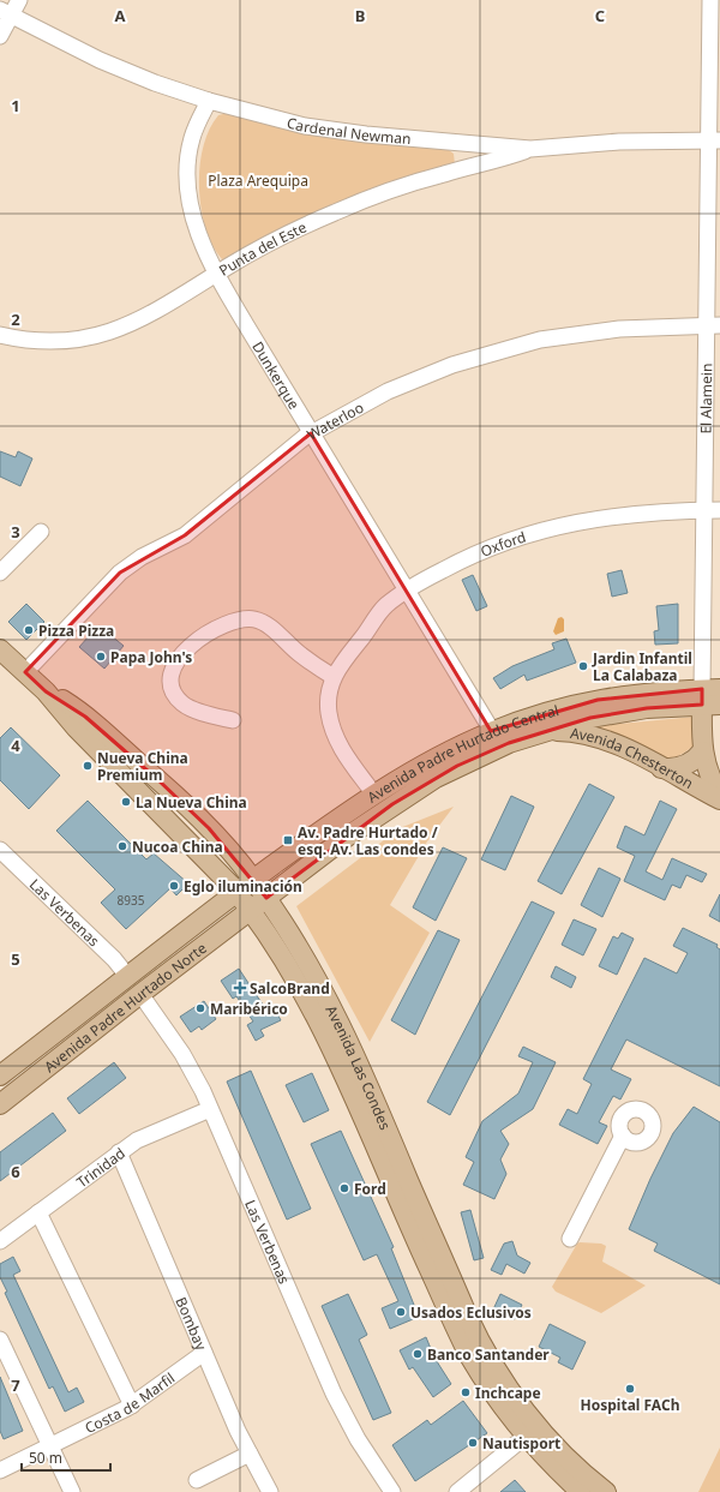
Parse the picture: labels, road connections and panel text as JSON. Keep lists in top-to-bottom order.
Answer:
{
  "streets": {
    "main road": [
      "El Alamein",
      "Avenida Padre Hurtado Central",
      "Avenida Chesterton",
      "Avenida Padre Hurtado Norte",
      "Avenida Las Condes"
    ],
    "street": [
      "Cardenal Newman",
      "Punta del Este",
      "Dunkerque",
      "Waterloo",
      "Oxford",
      "Las Verbenas",
      "Trinidad",
      "Bombay",
      "Costa de Marfil"
    ]
  },
  "crossings": [
    ["Cardenal Newman", "Punta del Este"],
    ["Cardenal Newman", "Dunkerque"],
    ["Cardenal Newman", "El Alamein"],
    ["Punta del Este", "Dunkerque"],
    ["Dunkerque", "Waterloo"],
    ["Dunkerque", "Oxford"],
    ["Dunkerque", "Avenida Padre Hurtado Central"],
    ["El Alamein", "Waterloo"],
    ["El Alamein", "Oxford"],
    ["El Alamein", "Avenida Padre Hurtado Central"],
    ["Waterloo", "Avenida Las Condes"],
    ["Oxford", "Avenida Padre Hurtado Central"],
    ["Avenida Padre Hurtado Central", "Avenida Chesterton"],
    ["Avenida Padre Hurtado Central", "Avenida Padre Hurtado Norte"],
    ["Avenida Padre Hurtado Central", "Avenida Las Condes"],
    ["Las Verbenas", "Avenida Padre Hurtado Norte"],
    ["Las Verbenas", "Trinidad"],
    ["Avenida Padre Hurtado Norte", "Avenida Las Condes"],
    ["Trinidad", "Bombay"],
    ["Bombay", "Costa de Marfil"]
  ],
  "parks": ["Plaza Arequipa"],
  "places": {
    "other": [
      "Pizza Pizza",
      "Papa John's",
      "Jardin Infantil La Calabaza",
      "Nueva China Premium",
      "La Nueva China",
      "Nucoa China",
      "Eglo iluminación",
      "Maribérico",
      "Ford",
      "Usados Eclusivos",
      "Banco Santander",
      "Hospital FACh",
      "Inchcape",
      "Nautisport"
    ],
    "transit": ["Av. Padre Hurtado / esq. Av. Las condes"],
    "health": ["SalcoBrand"]
  },
  "house_numbers": ["8935"],
  "scale_bar": "50 m",
  "grid": {
    "columns": ["A", "B", "C"],
    "rows": [
      "1",
      "2",
      "3",
      "4",
      "5",
      "6",
      "7"
    ]
  }
}
